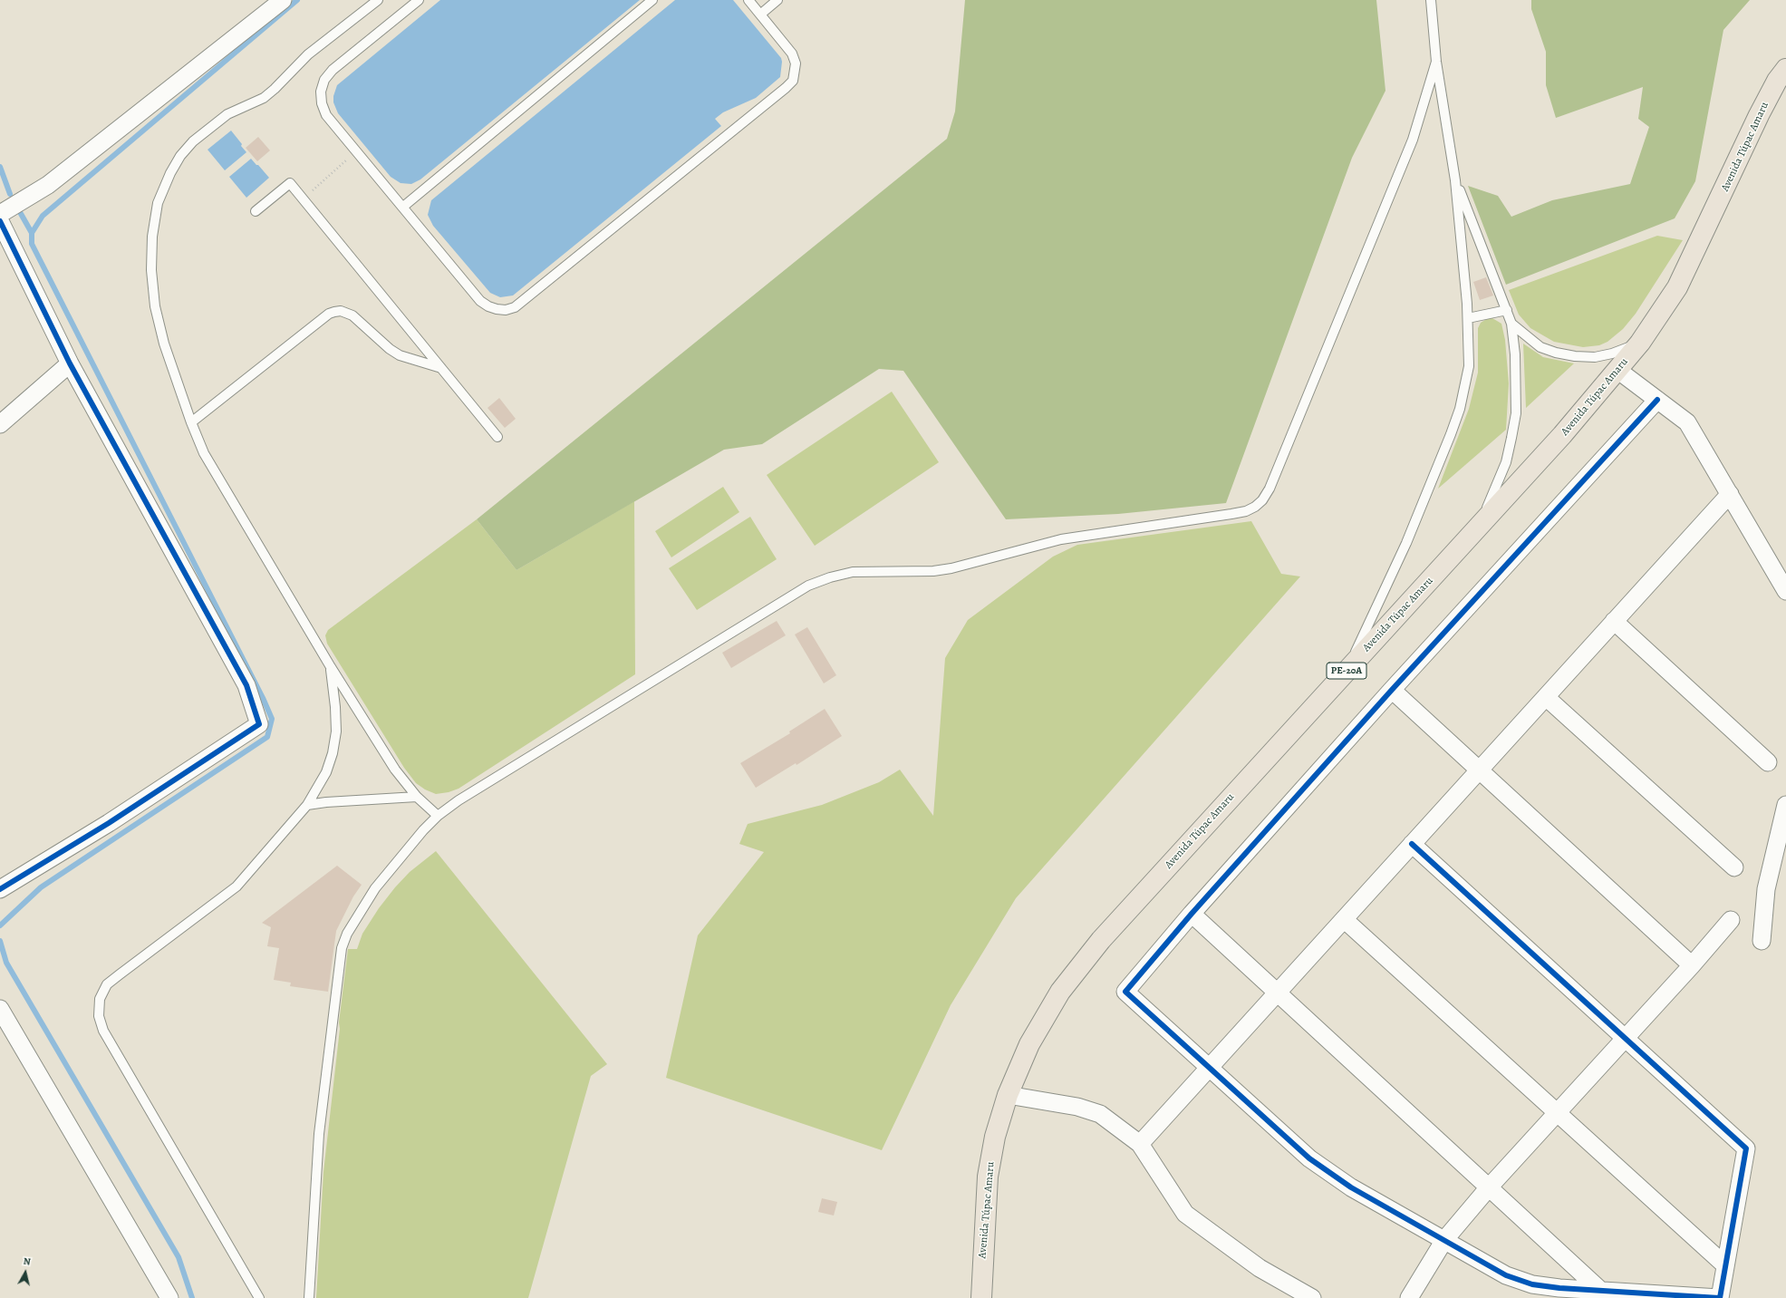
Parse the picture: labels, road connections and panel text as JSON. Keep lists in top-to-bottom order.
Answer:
{
  "streets": {
    "highway": ["Avenida Túpac Amaru", "PE-20A"]
  },
  "north": "top"
}
